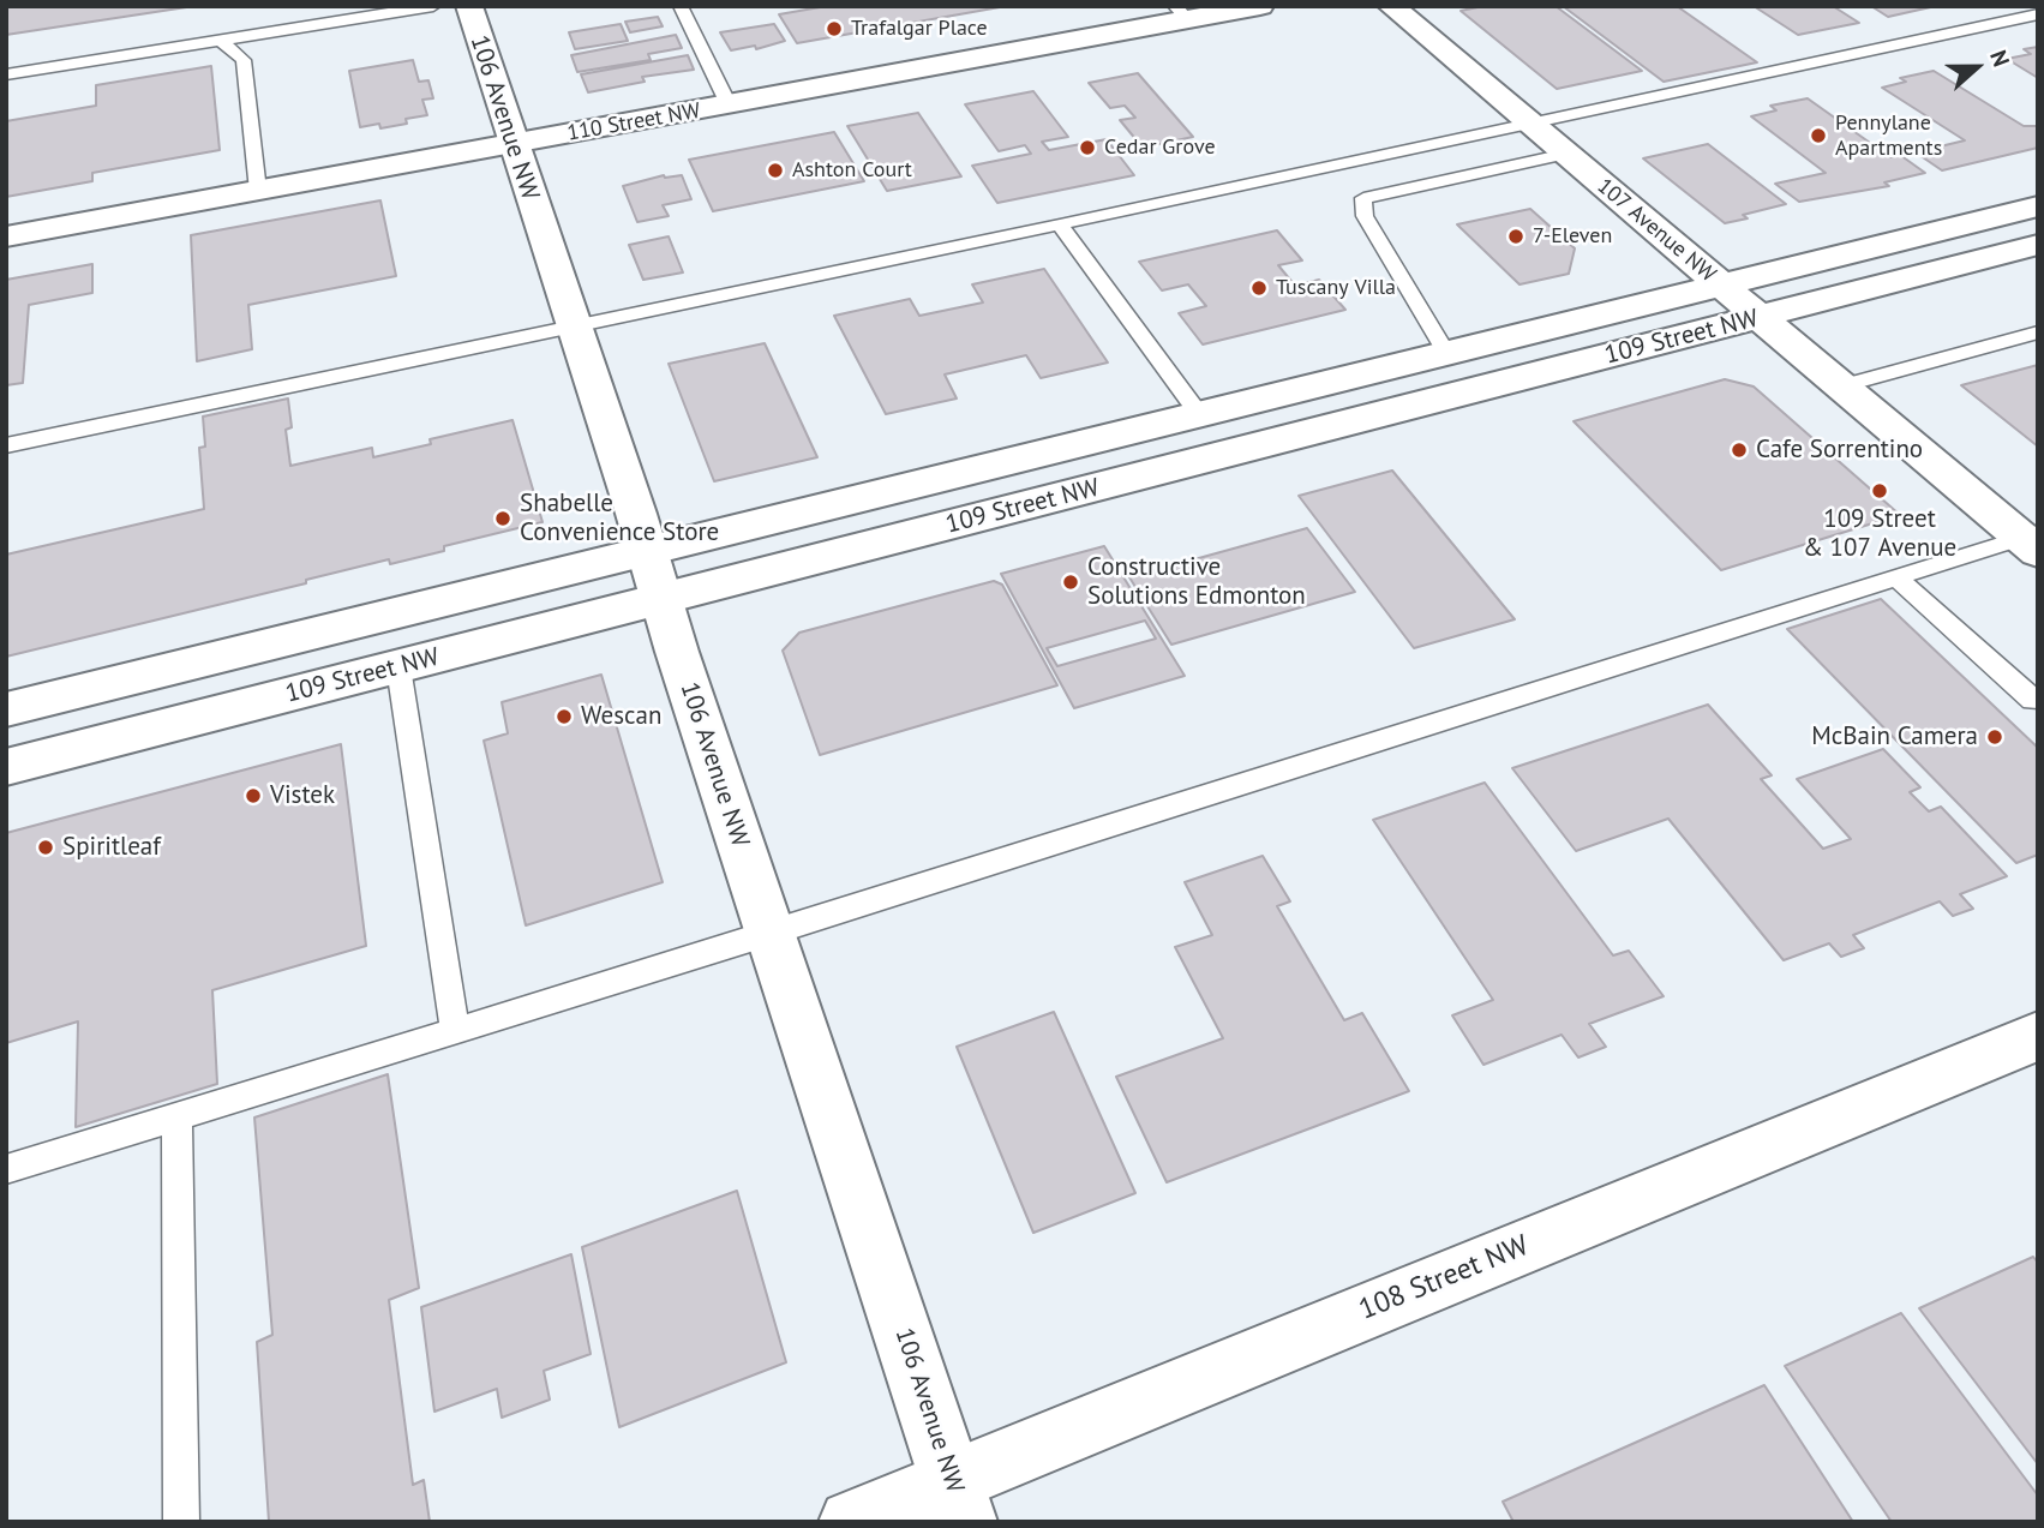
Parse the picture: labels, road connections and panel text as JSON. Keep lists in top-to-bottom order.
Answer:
{
  "streets": {
    "main road": [
      "106 Avenue NW",
      "110 Street NW",
      "107 Avenue NW",
      "109 Street NW",
      "108 Street NW"
    ]
  },
  "crossings": [
    ["106 Avenue NW", "110 Street NW"],
    ["106 Avenue NW", "109 Street NW"],
    ["106 Avenue NW", "108 Street NW"],
    ["107 Avenue NW", "109 Street NW"]
  ],
  "places": [
    "Trafalgar Place",
    "Pennylane Apartments",
    "Cedar Grove",
    "Ashton Court",
    "7-Eleven",
    "Tuscany Villa",
    "Cafe Sorrentino",
    "109 Street & 107 Avenue",
    "Shabelle Convenience Store",
    "Constructive Solutions Edmonton",
    "Wescan",
    "McBain Camera",
    "Vistek",
    "Spiritleaf"
  ],
  "north": "right"
}
